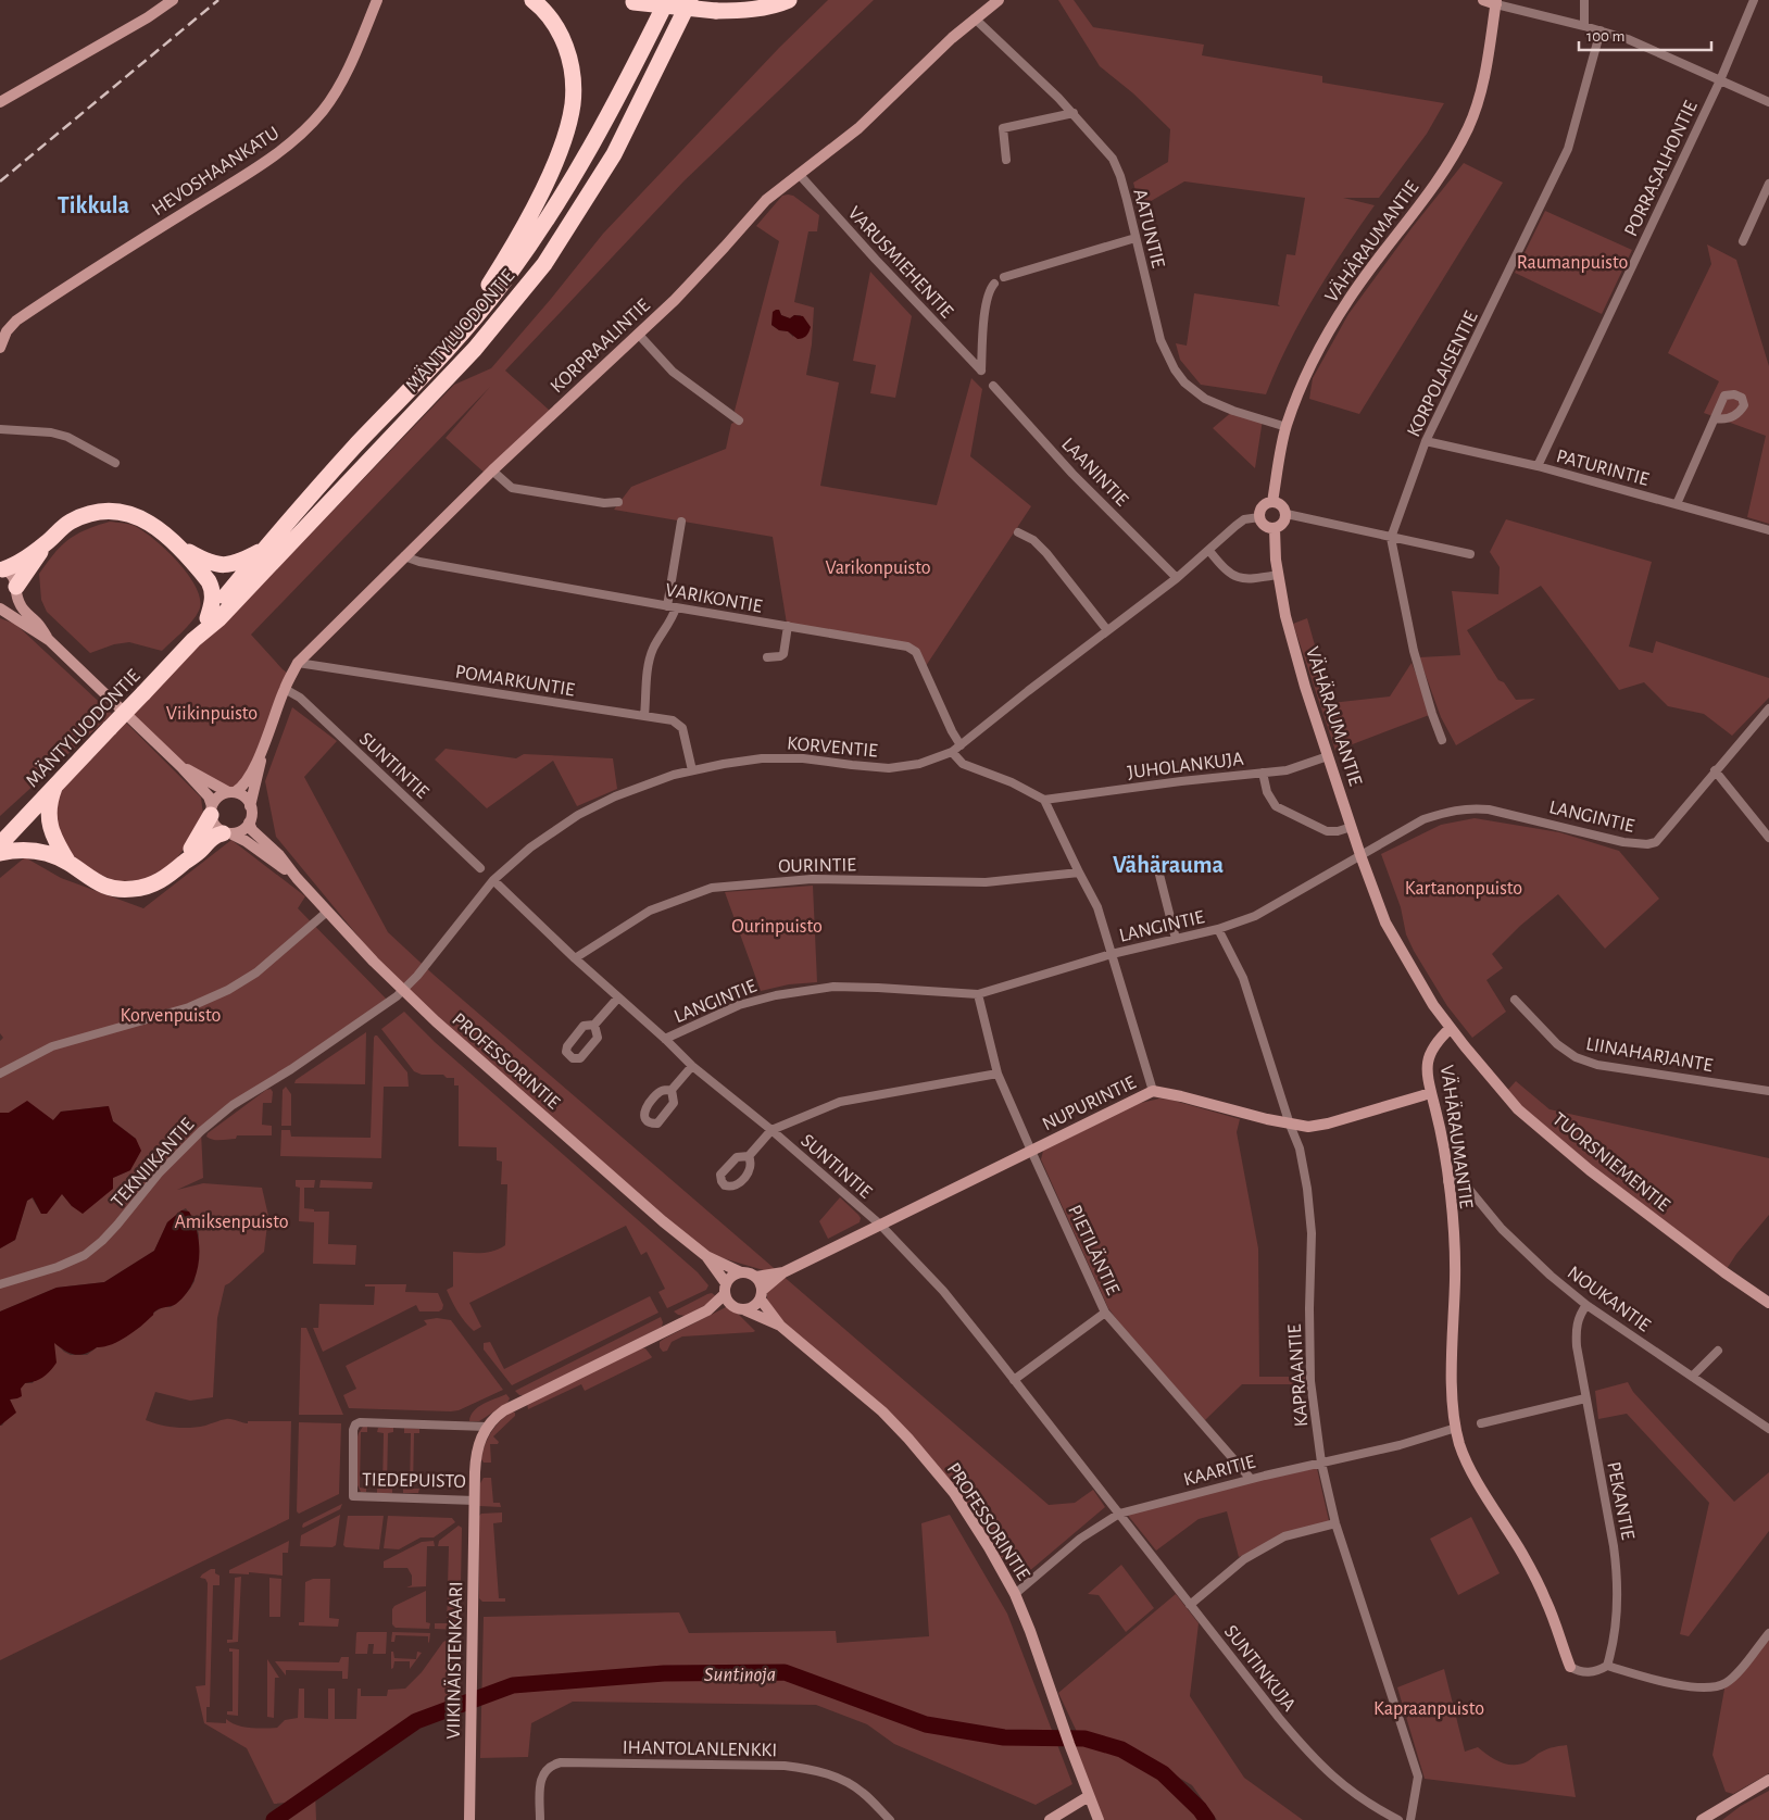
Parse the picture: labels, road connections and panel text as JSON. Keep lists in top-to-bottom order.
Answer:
{
  "streets": {
    "highway": ["MÄNTYLUODONTIE"],
    "main road": [
      "HEVOSHAANKATU",
      "VÄHÄRAUMANTIE",
      "KORPRAALINTIE",
      "PROFESSORINTIE",
      "NUPURINTIE",
      "TUORSNIEMENTIE",
      "TIEDEPUISTO",
      "VIIKINÄISTENKAARI"
    ],
    "street": [
      "PORRASALHONTIE",
      "AATUNTIE",
      "VARUSMIEHENTIE",
      "KORPOLAISENTIE",
      "PATURINTIE",
      "LAANINTIE",
      "VARIKONTIE",
      "POMARKUNTIE",
      "KORVENTIE",
      "SUNTINTIE",
      "JUHOLANKUJA",
      "LANGINTIE",
      "OURINTIE",
      "LIINAHARJANTE",
      "TEKNIIKANTIE",
      "PIETILÄNTIE",
      "NOUKANTIE",
      "KAPRAANTIE",
      "KAARITIE",
      "PEKANTIE",
      "SUNTINKUJA",
      "IHANTOLANLENKKI"
    ]
  },
  "crossings": [
    ["PORRASALHONTIE", "PATURINTIE"],
    ["AATUNTIE", "VÄHÄRAUMANTIE"],
    ["AATUNTIE", "KORPRAALINTIE"],
    ["VÄHÄRAUMANTIE", "KORVENTIE"],
    ["VÄHÄRAUMANTIE", "JUHOLANKUJA"],
    ["VÄHÄRAUMANTIE", "LANGINTIE"],
    ["VÄHÄRAUMANTIE", "NUPURINTIE"],
    ["VÄHÄRAUMANTIE", "TUORSNIEMENTIE"],
    ["VÄHÄRAUMANTIE", "NOUKANTIE"],
    ["VÄHÄRAUMANTIE", "KAARITIE"],
    ["VARUSMIEHENTIE", "KORPRAALINTIE"],
    ["KORPRAALINTIE", "VARIKONTIE"],
    ["KORPRAALINTIE", "POMARKUNTIE"],
    ["KORPRAALINTIE", "SUNTINTIE"],
    ["KORPRAALINTIE", "PROFESSORINTIE"],
    ["KORPOLAISENTIE", "PATURINTIE"],
    ["LAANINTIE", "KORVENTIE"],
    ["VARIKONTIE", "KORVENTIE"],
    ["POMARKUNTIE", "KORVENTIE"],
    ["KORVENTIE", "SUNTINTIE"],
    ["KORVENTIE", "PROFESSORINTIE"],
    ["KORVENTIE", "TEKNIIKANTIE"],
    ["SUNTINTIE", "LANGINTIE"],
    ["SUNTINTIE", "OURINTIE"],
    ["SUNTINTIE", "NUPURINTIE"],
    ["SUNTINTIE", "KAARITIE"],
    ["SUNTINTIE", "SUNTINKUJA"],
    ["LANGINTIE", "PIETILÄNTIE"],
    ["LANGINTIE", "KAPRAANTIE"],
    ["PROFESSORINTIE", "NUPURINTIE"],
    ["PROFESSORINTIE", "TEKNIIKANTIE"],
    ["PROFESSORINTIE", "KAARITIE"],
    ["NUPURINTIE", "PIETILÄNTIE"],
    ["NUPURINTIE", "KAPRAANTIE"],
    ["PIETILÄNTIE", "KAARITIE"],
    ["NOUKANTIE", "PEKANTIE"],
    ["KAPRAANTIE", "KAARITIE"],
    ["KAARITIE", "SUNTINKUJA"],
    ["TIEDEPUISTO", "VIIKINÄISTENKAARI"]
  ],
  "districts": ["Tikkula", "Vähärauma"],
  "water": ["Suntinoja"],
  "parks": [
    "Raumanpuisto",
    "Varikonpuisto",
    "Viikinpuisto",
    "Kartanonpuisto",
    "Ourinpuisto",
    "Korvenpuisto",
    "Amiksenpuisto",
    "Kapraanpuisto"
  ],
  "scale_bar": "100 m"
}
